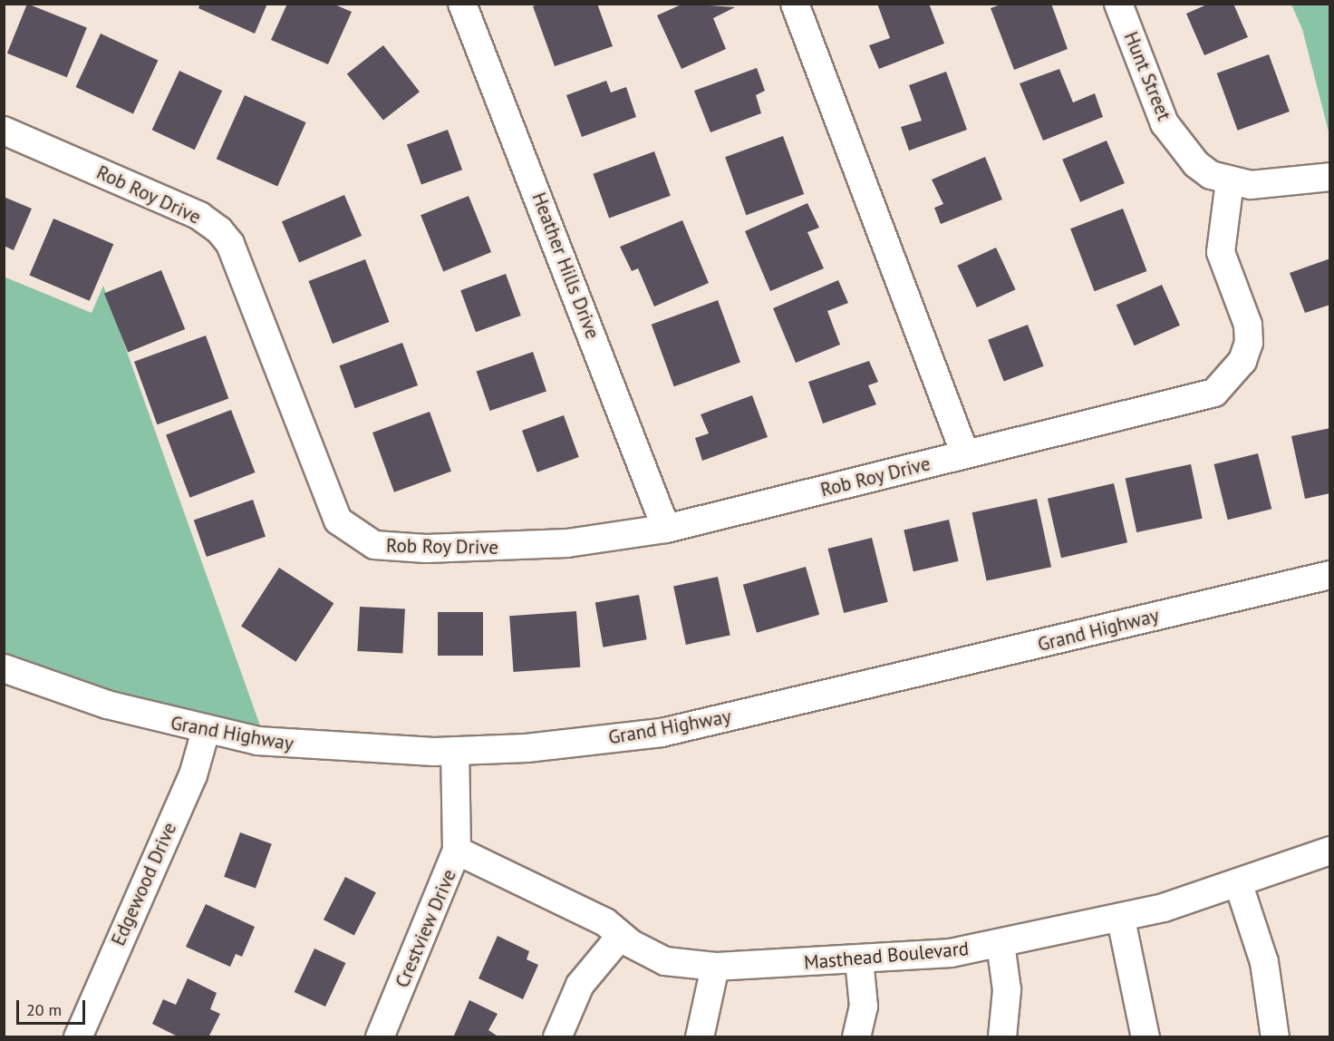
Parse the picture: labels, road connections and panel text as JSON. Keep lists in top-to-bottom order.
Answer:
{
  "streets": {
    "street": [
      "Hunt Street",
      "Rob Roy Drive",
      "Heather Hills Drive",
      "Grand Highway",
      "Edgewood Drive",
      "Crestview Drive",
      "Masthead Boulevard"
    ]
  },
  "crossings": [
    ["Hunt Street", "Rob Roy Drive"],
    ["Rob Roy Drive", "Heather Hills Drive"],
    ["Grand Highway", "Edgewood Drive"],
    ["Grand Highway", "Crestview Drive"],
    ["Crestview Drive", "Masthead Boulevard"]
  ],
  "scale_bar": "20 m"
}
